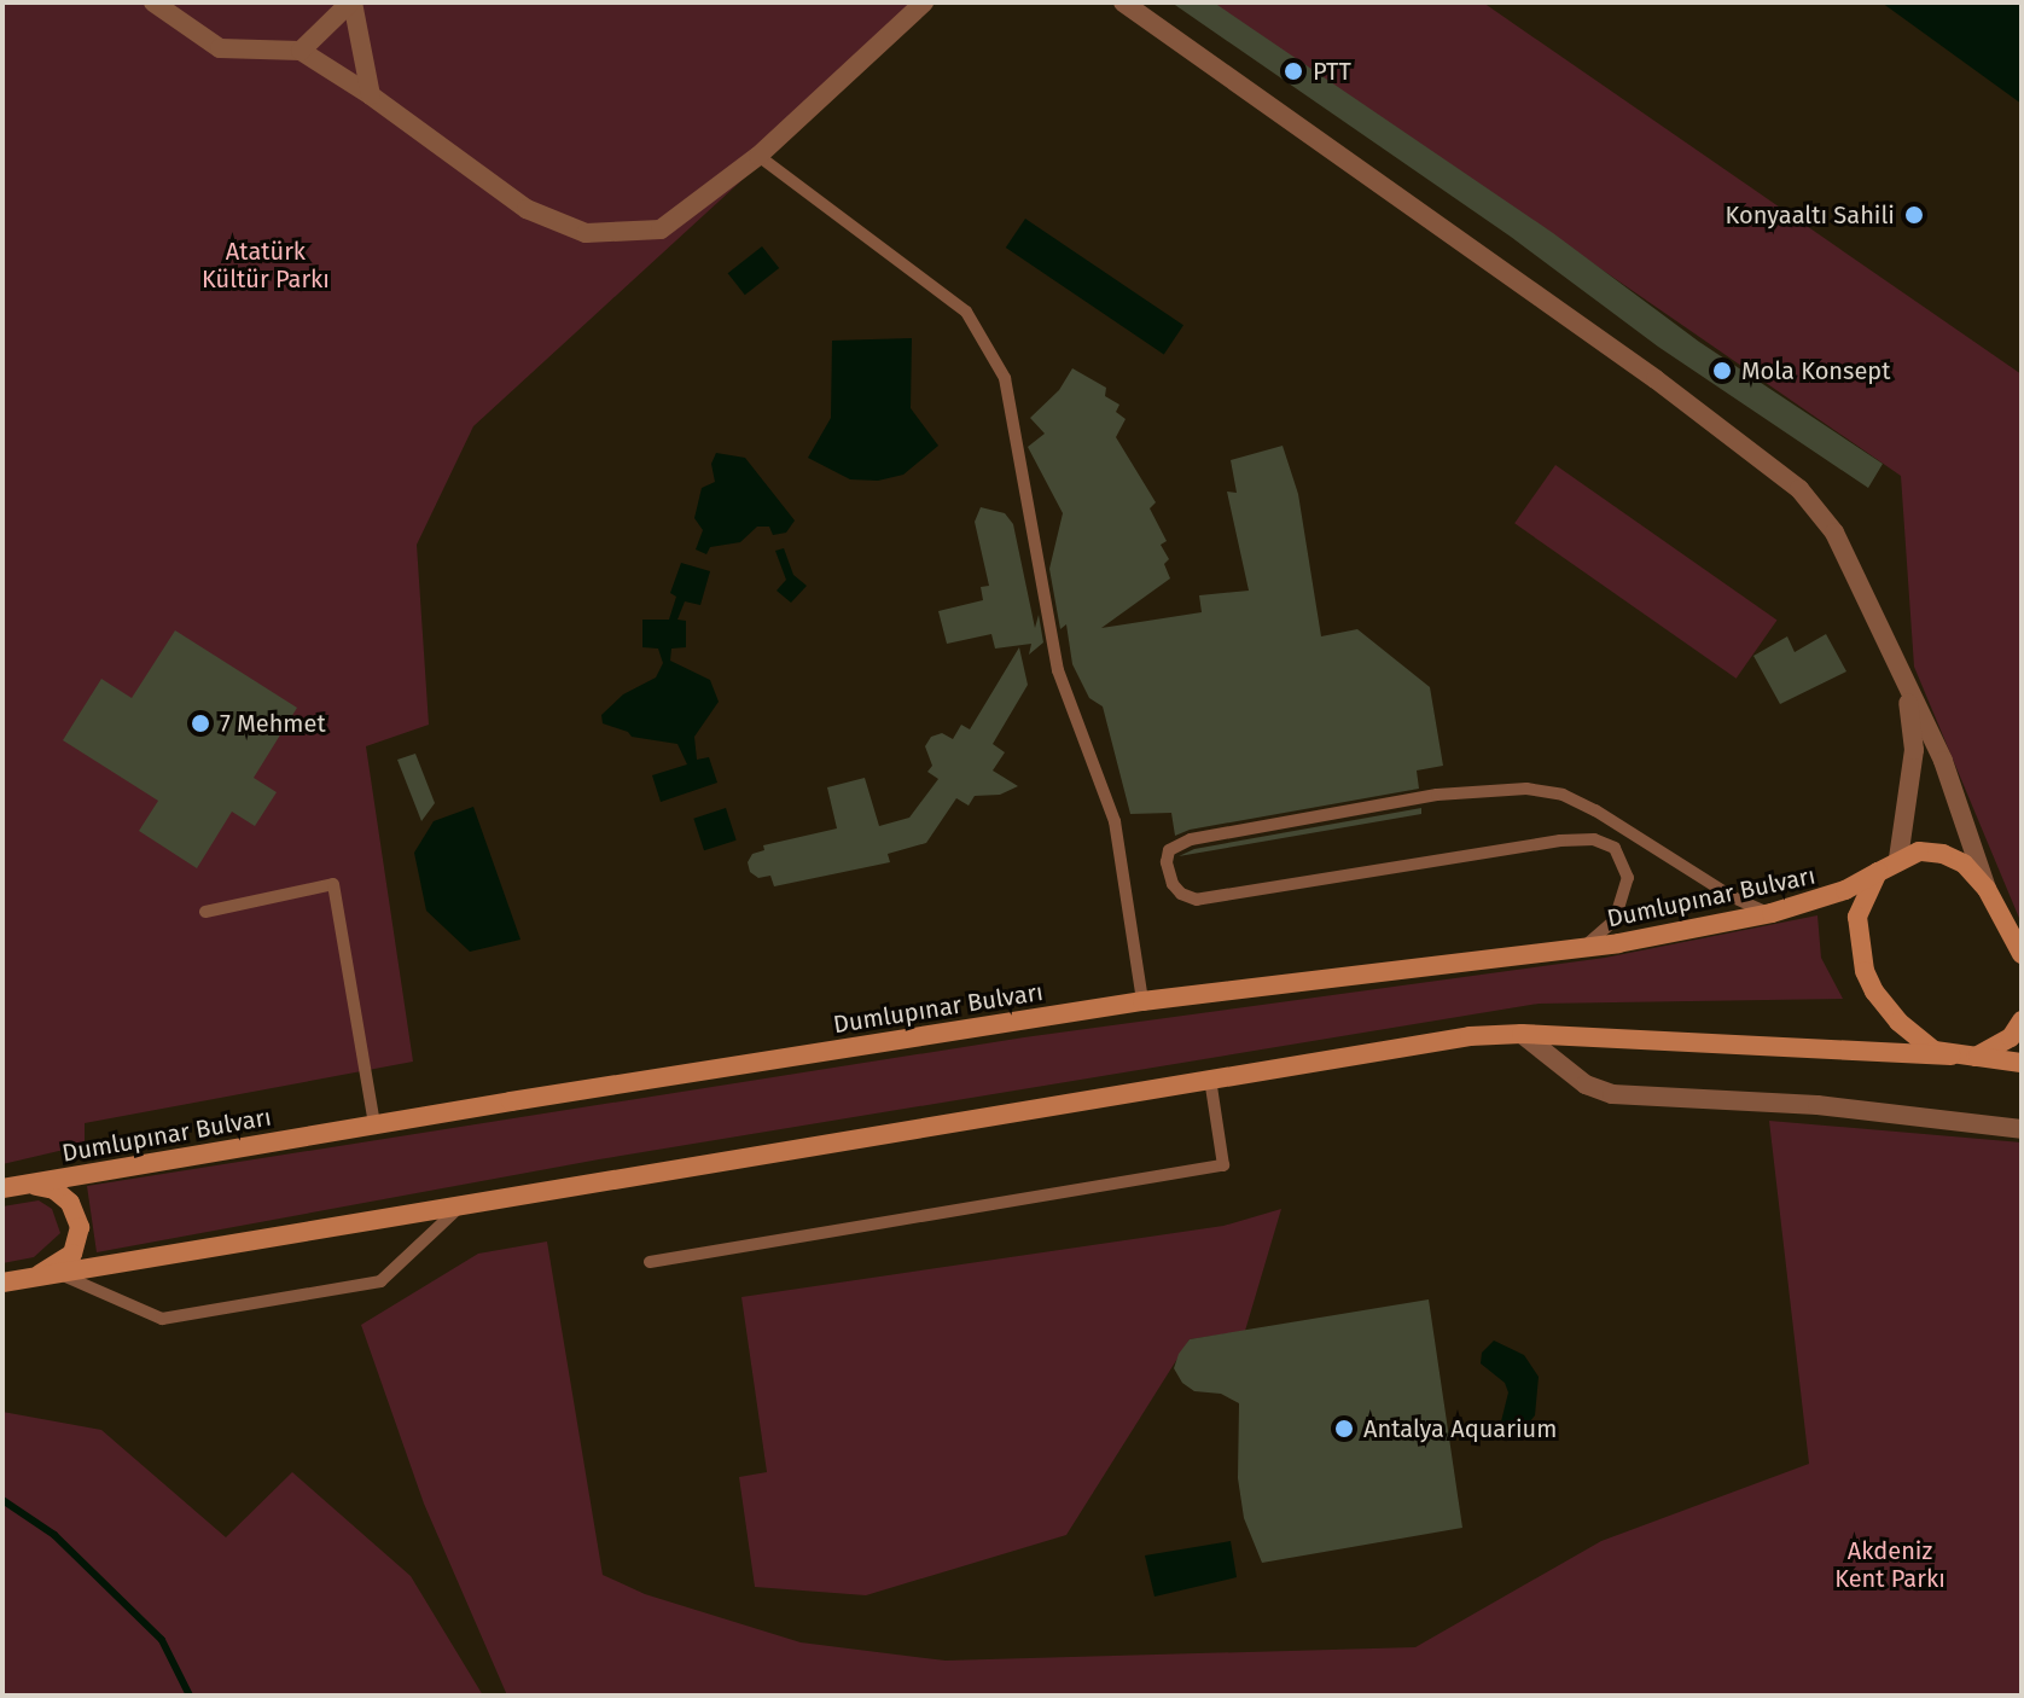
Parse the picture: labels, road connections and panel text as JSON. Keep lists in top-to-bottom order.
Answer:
{
  "streets": {
    "main road": ["Dumlupınar Bulvarı"]
  },
  "parks": ["Atatürk Kültür Parkı", "Akdeniz Kent Parkı"],
  "places": [
    "PTT",
    "Konyaaltı Sahili",
    "Mola Konsept",
    "7 Mehmet",
    "Antalya Aquarium"
  ]
}
